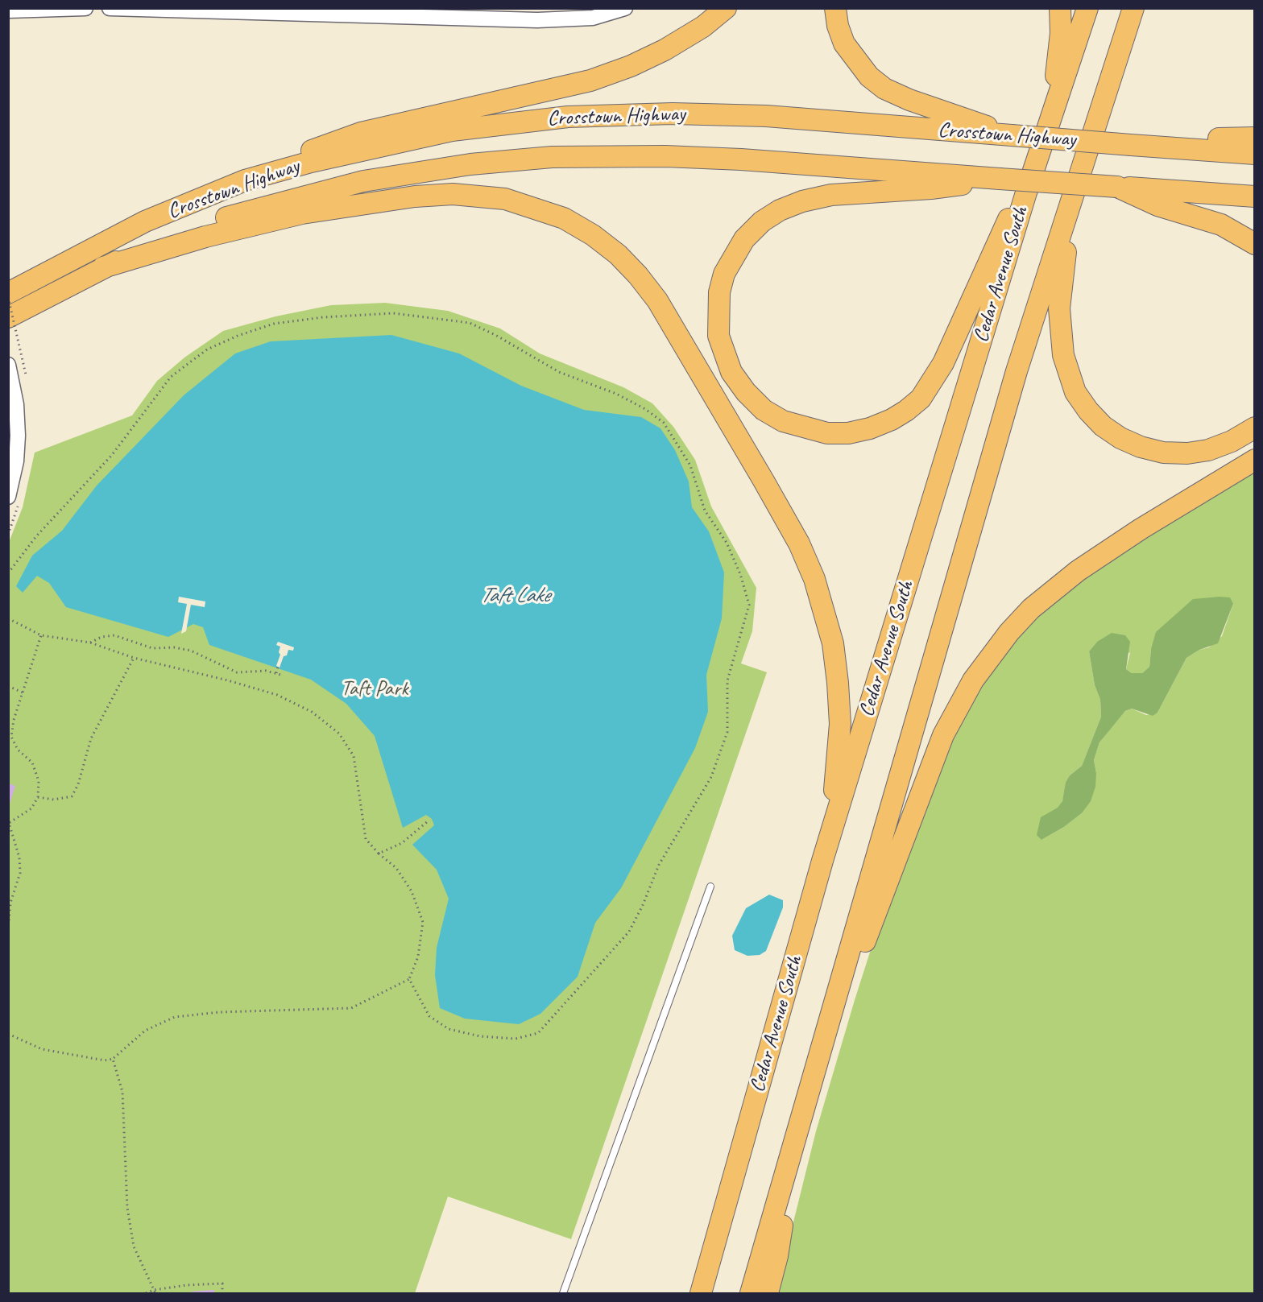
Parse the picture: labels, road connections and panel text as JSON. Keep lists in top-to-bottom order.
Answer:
{
  "streets": {
    "highway": ["Crosstown Highway", "Cedar Avenue South"]
  },
  "water": ["Taft Lake"],
  "parks": ["Taft Park"]
}
